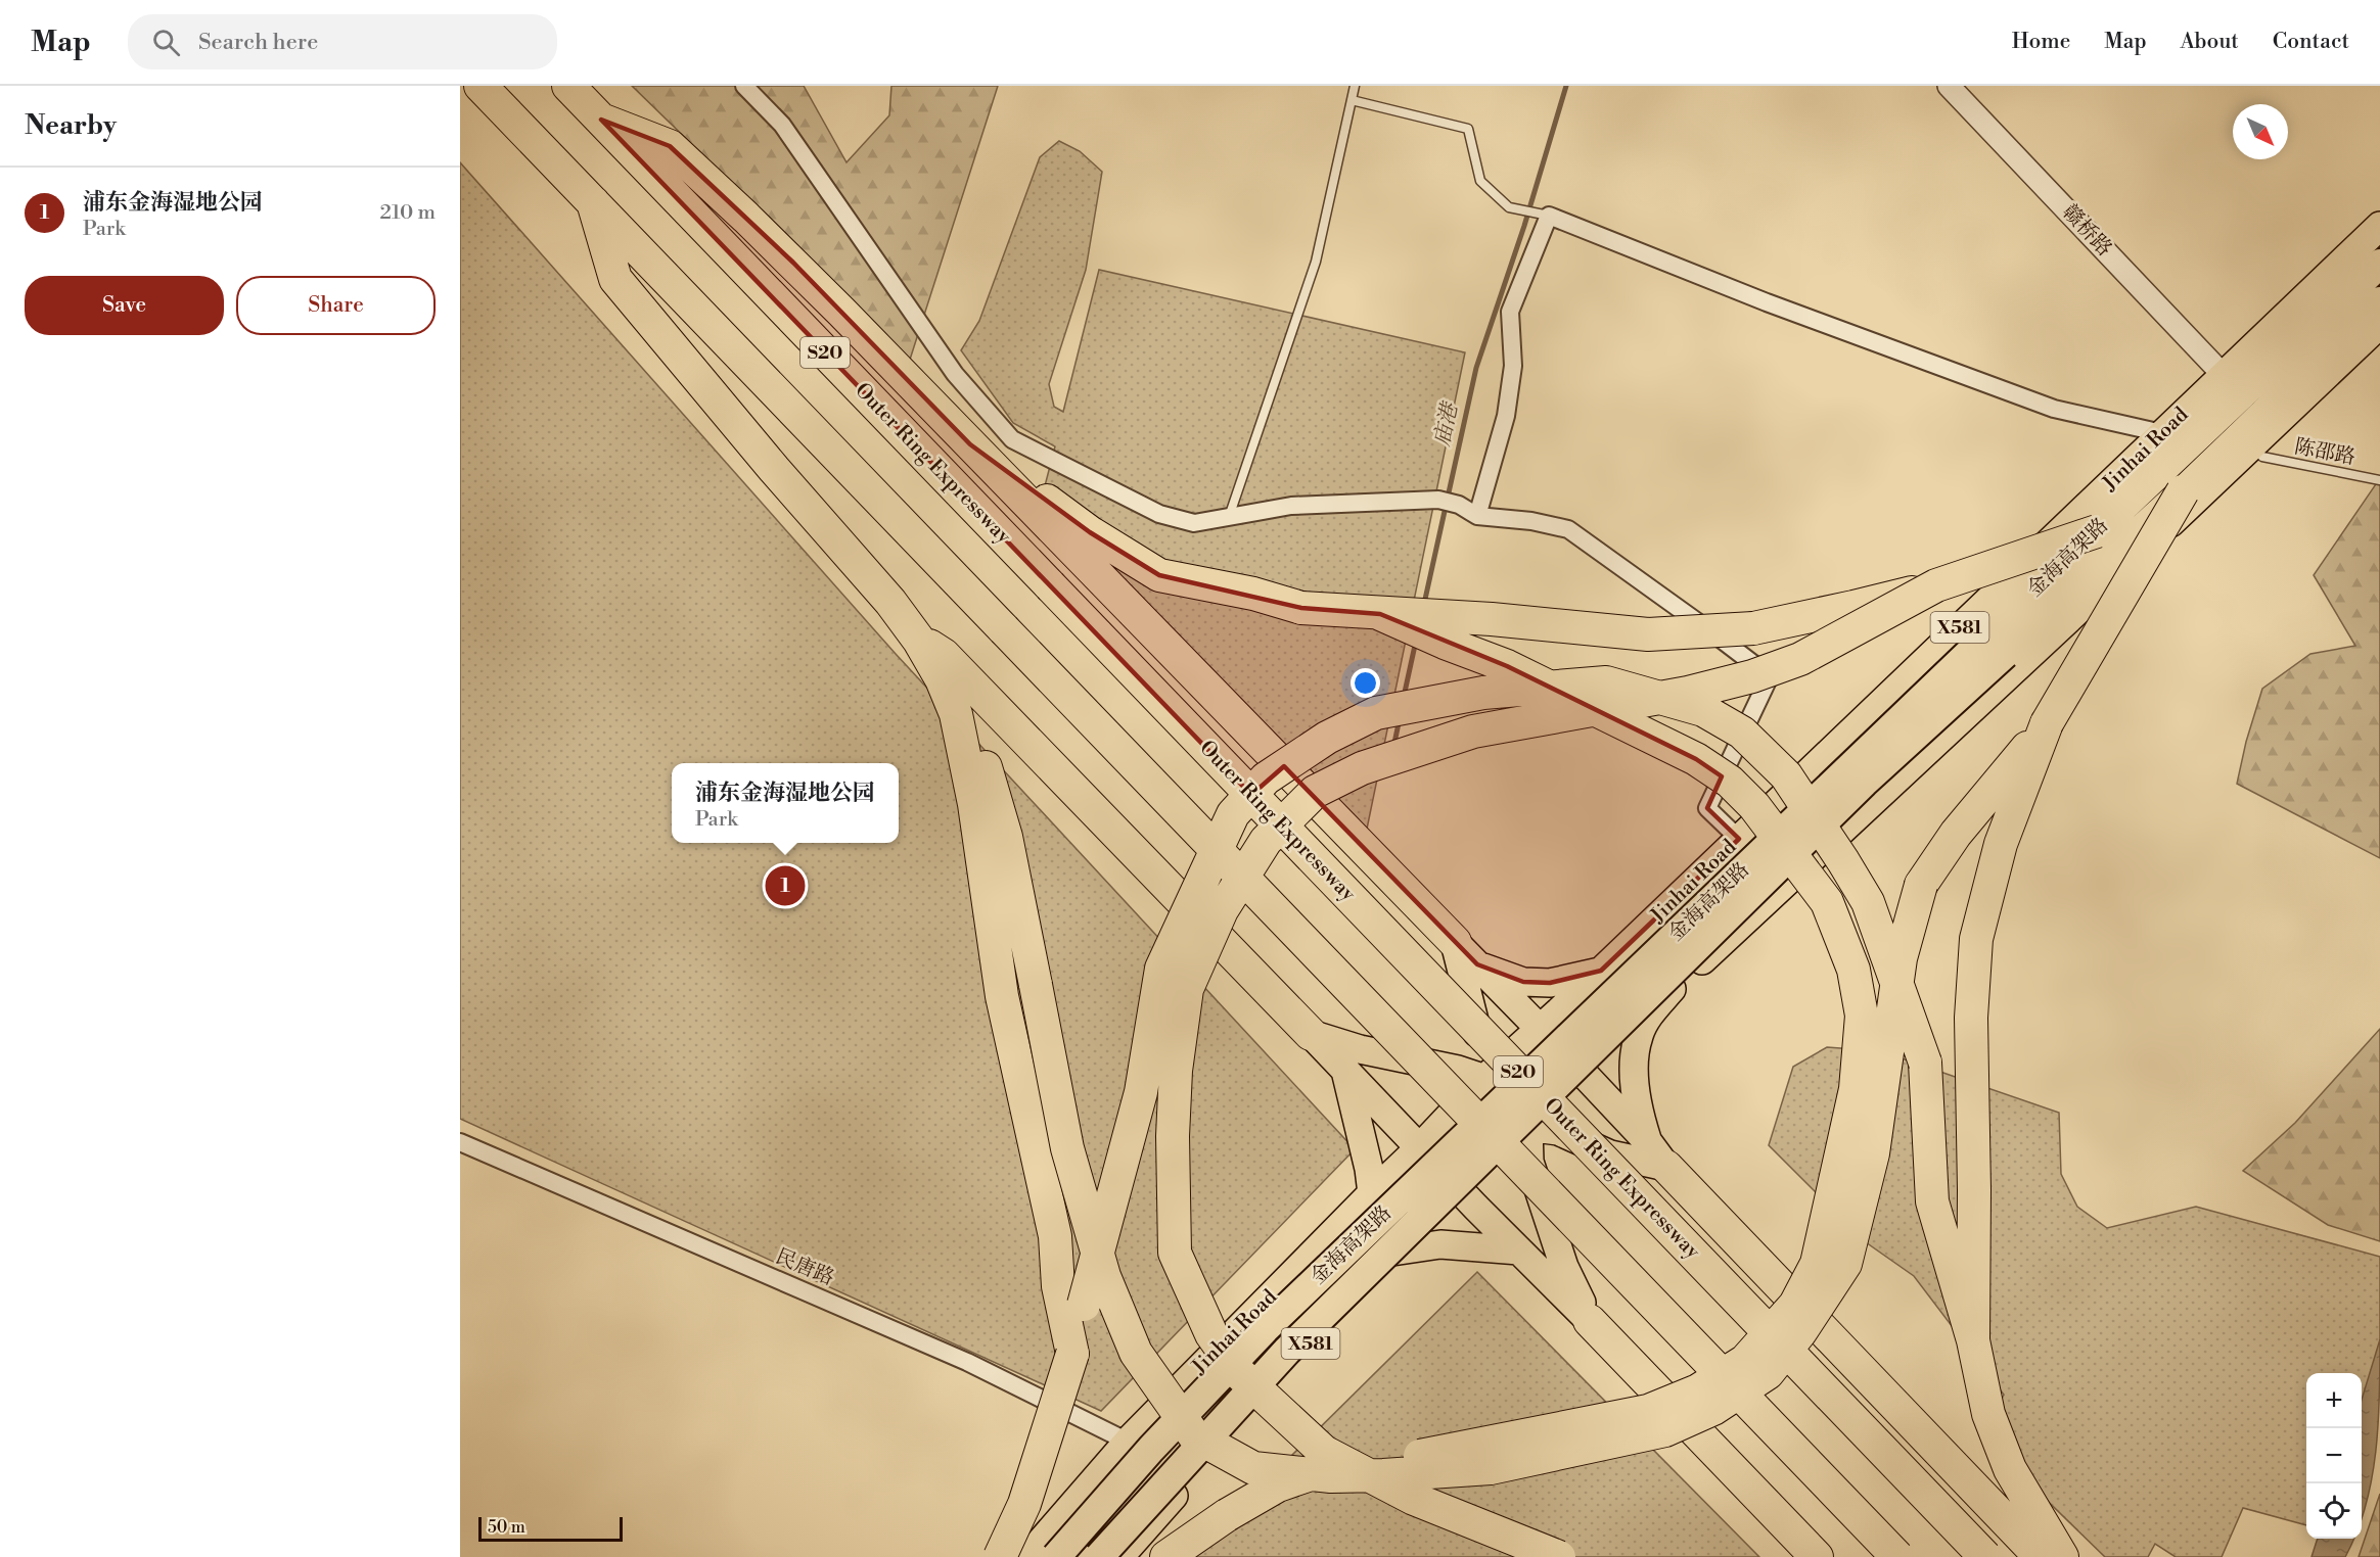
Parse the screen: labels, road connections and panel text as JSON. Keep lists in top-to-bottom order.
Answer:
{
  "streets": {
    "highway": ["S20", "Outer Ring Expressway", "金海高架路"],
    "main road": ["Jinhai Road", "X581"],
    "street": ["赣桥路", "民唐路"],
    "lane": ["陈邵路"]
  },
  "crossings": [
    ["赣桥路", "Jinhai Road"],
    ["Jinhai Road", "民唐路"]
  ],
  "water": ["庙港"],
  "scale_bar": "50 m",
  "north": "bottom right",
  "page": {
    "header": "Map",
    "search": "Search here",
    "nav": [
      "Home",
      "Map",
      "About",
      "Contact"
    ],
    "heading": "Nearby",
    "list": [
      {
        "mark": "1",
        "name": "浦东金海湿地公园",
        "note": "Park",
        "value": "210 m"
      }
    ],
    "buttons": ["Save", "Share"],
    "popup": ["浦东金海湿地公园", "Park"],
    "pins": "1",
    "map_buttons": ["+", "−"],
    "scale": "50 m"
  }
}
